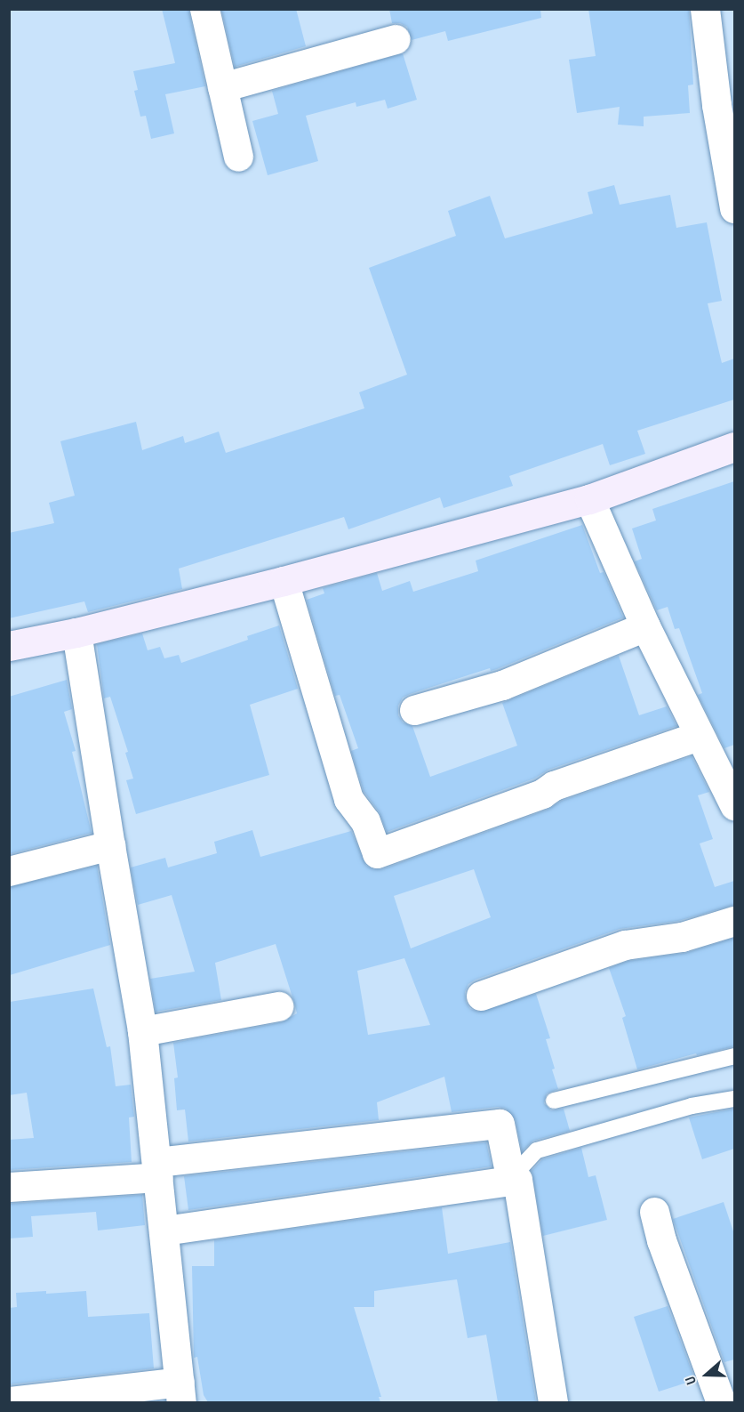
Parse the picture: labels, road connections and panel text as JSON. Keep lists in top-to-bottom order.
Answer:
{
  "north": "left"
}
